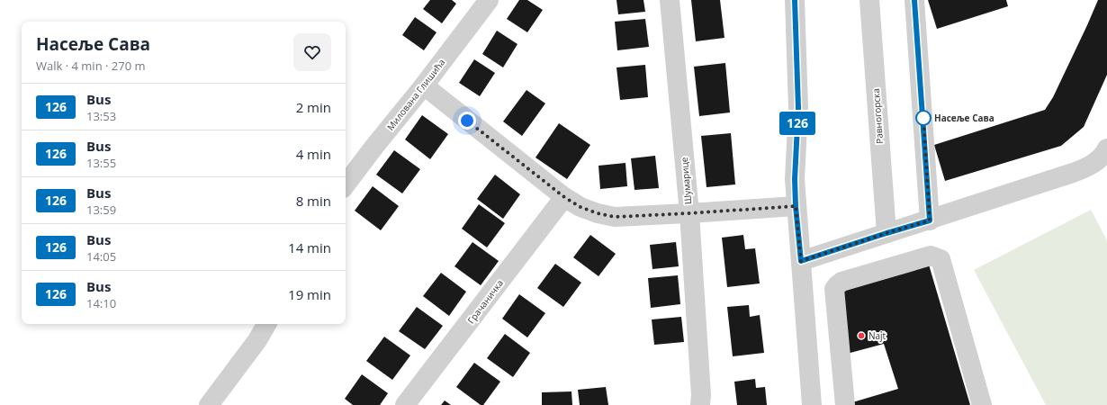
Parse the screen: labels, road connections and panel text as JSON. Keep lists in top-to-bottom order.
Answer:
{
  "streets": {
    "street": [
      "Милована Глишића",
      "Равногорска",
      "Шумарице",
      "Грачаничка"
    ]
  },
  "places": ["Насеље Сава", "Najt"],
  "lines": ["bus line 126"],
  "page": {
    "on_map": "126",
    "heading": ["Насеље Сава", "Walk · 4 min · 270 m"],
    "list": [
      {
        "mark": "126",
        "name": "Bus",
        "note": "13:53",
        "value": "2 min"
      },
      {
        "mark": "126",
        "name": "Bus",
        "note": "13:55",
        "value": "4 min"
      },
      {
        "mark": "126",
        "name": "Bus",
        "note": "13:59",
        "value": "8 min"
      },
      {
        "mark": "126",
        "name": "Bus",
        "note": "14:05",
        "value": "14 min"
      },
      {
        "mark": "126",
        "name": "Bus",
        "note": "14:10",
        "value": "19 min"
      }
    ]
  }
}
